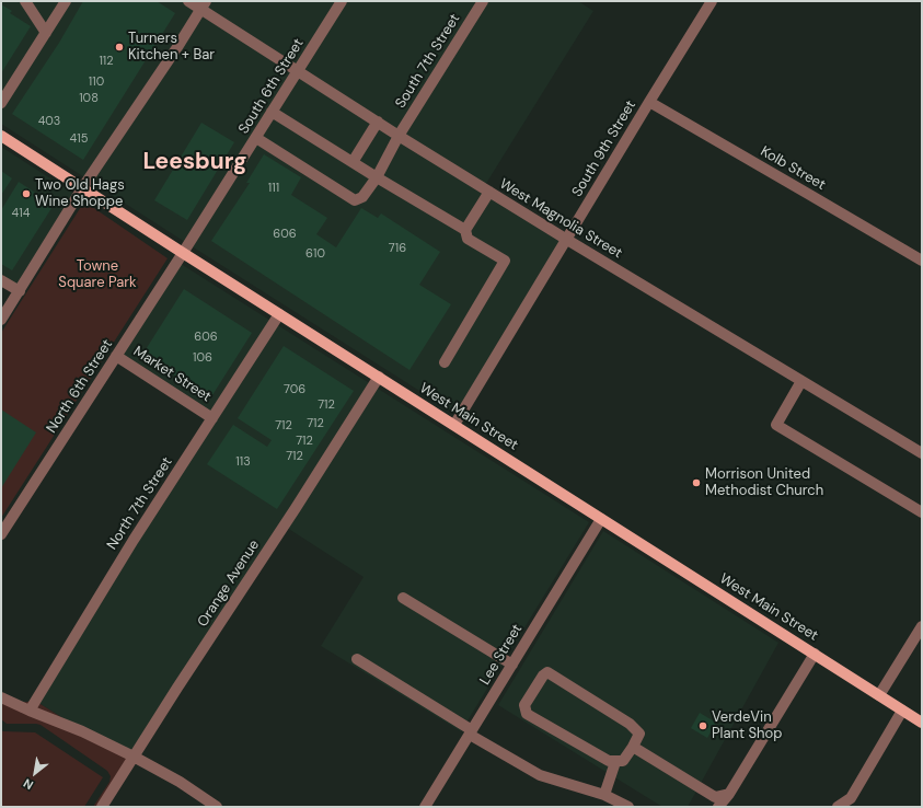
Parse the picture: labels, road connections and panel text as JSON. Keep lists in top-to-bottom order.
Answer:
{
  "streets": {
    "main road": ["West Main Street"],
    "street": [
      "South 7th Street",
      "South 6th Street",
      "South 9th Street",
      "Kolb Street",
      "West Magnolia Street",
      "Market Street",
      "North 6th Street",
      "North 7th Street",
      "Orange Avenue",
      "Lee Street"
    ]
  },
  "crossings": [
    ["South 7th Street", "South 6th Street"],
    ["South 7th Street", "West Magnolia Street"],
    ["South 6th Street", "West Magnolia Street"],
    ["South 6th Street", "North 6th Street"],
    ["South 6th Street", "West Main Street"],
    ["South 9th Street", "Kolb Street"],
    ["South 9th Street", "West Magnolia Street"],
    ["South 9th Street", "West Main Street"],
    ["Market Street", "North 6th Street"],
    ["Market Street", "North 7th Street"],
    ["North 6th Street", "West Main Street"],
    ["West Main Street", "North 7th Street"],
    ["West Main Street", "Orange Avenue"],
    ["West Main Street", "Lee Street"]
  ],
  "districts": ["Leesburg"],
  "parks": ["Towne Square Park"],
  "places": [
    "Turners Kitchen + Bar",
    "Two Old Hags Wine Shoppe",
    "Morrison United Methodist Church",
    "VerdeVin Plant Shop"
  ],
  "house_numbers": [
    "112",
    "110",
    "108",
    "403",
    "415",
    "111",
    "414",
    "606",
    "716",
    "610",
    "606",
    "106",
    "706",
    "712",
    "712",
    "712",
    "712",
    "712",
    "113"
  ],
  "north": "bottom left"
}
